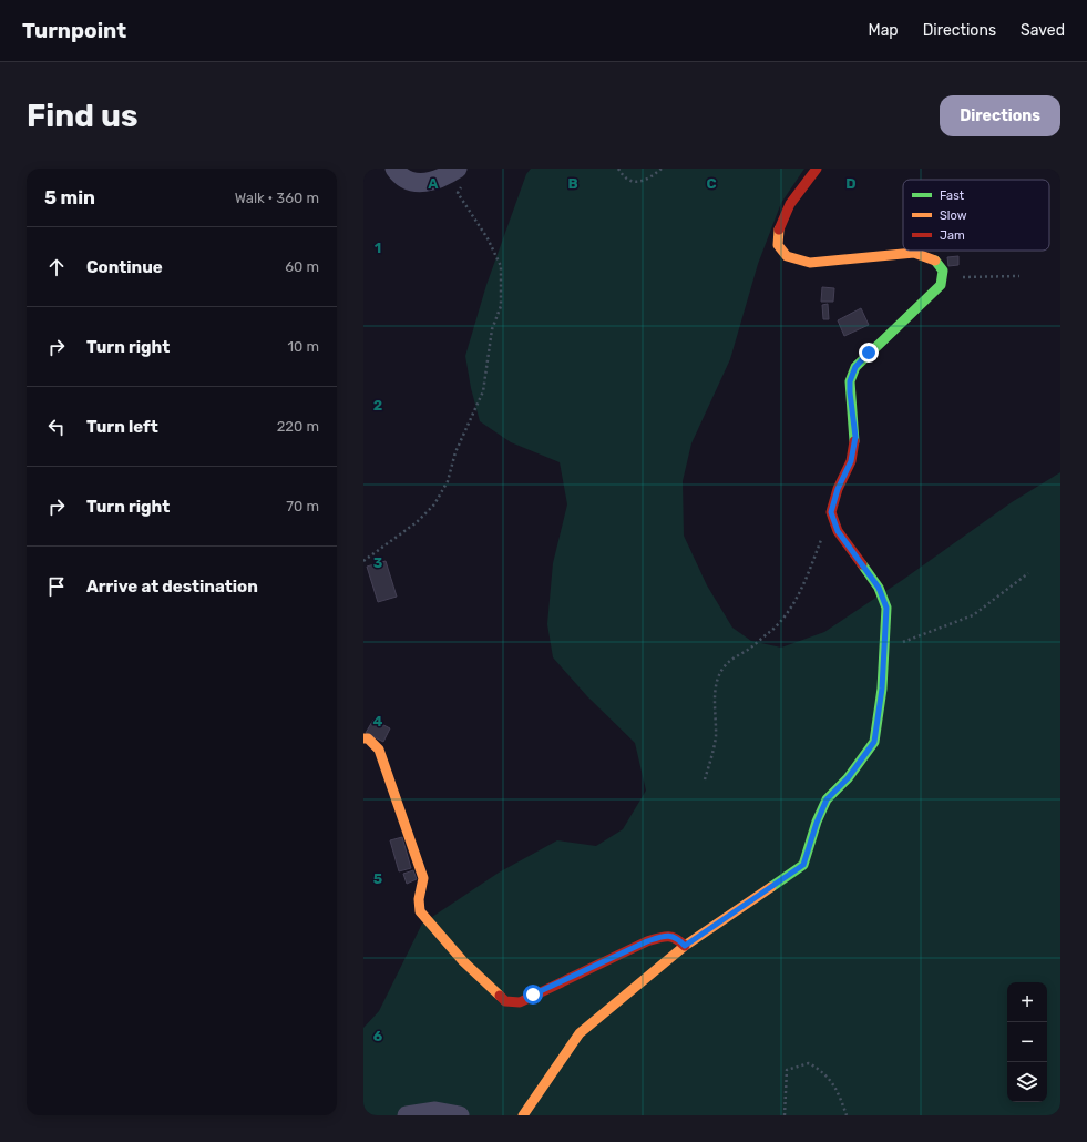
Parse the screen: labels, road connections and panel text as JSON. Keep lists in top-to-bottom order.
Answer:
{
  "legend": ["Fast", "Slow", "Jam"],
  "page": {
    "header": "Turnpoint",
    "nav": ["Map", "Directions", "Saved"],
    "buttons": "Directions",
    "title": "Find us",
    "heading": ["5 min", "Walk · 360 m"],
    "list": [
      ["Continue", "60 m"],
      ["Turn right", "10 m"],
      ["Turn left", "220 m"],
      ["Turn right", "70 m"],
      "Arrive at destination"
    ],
    "map_buttons": ["+", "−"]
  },
  "grid": {
    "columns": [
      "A",
      "B",
      "C",
      "D"
    ],
    "rows": [
      "1",
      "2",
      "3",
      "4",
      "5",
      "6"
    ]
  }
}
